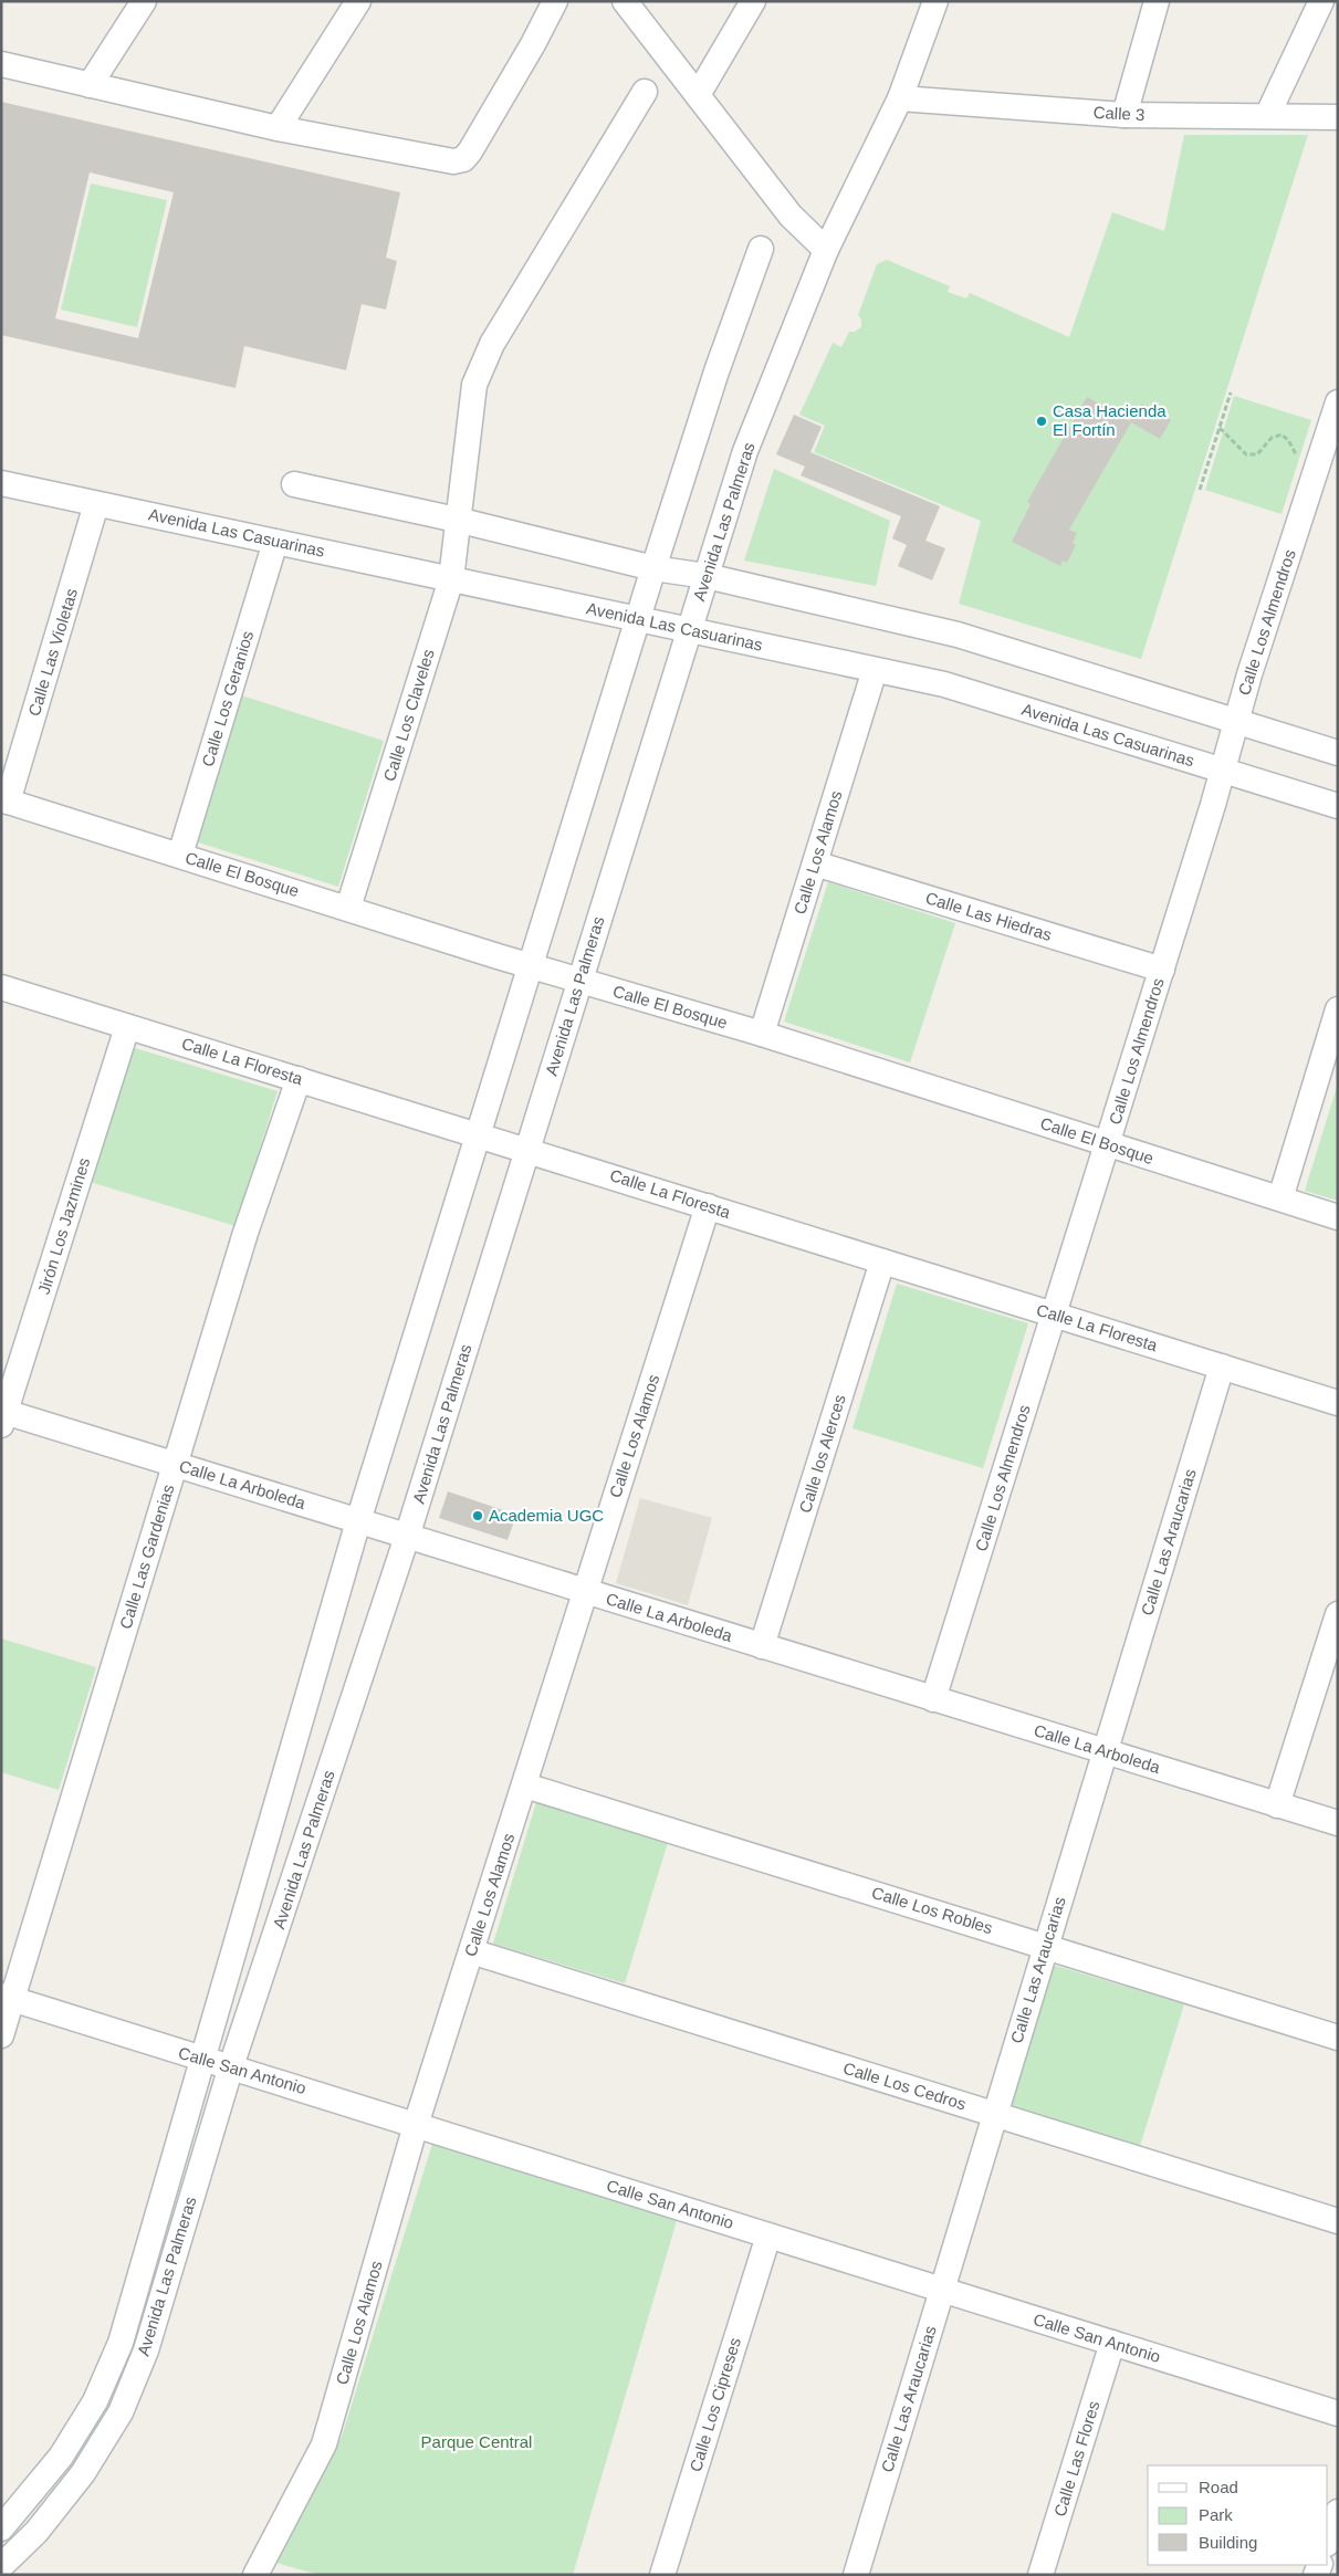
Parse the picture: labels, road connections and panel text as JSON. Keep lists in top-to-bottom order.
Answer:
{
  "streets": {
    "street": [
      "Calle 3",
      "Avenida Las Palmeras",
      "Avenida Las Casuarinas",
      "Calle Los Almendros",
      "Calle Las Violetas",
      "Calle Los Geranios",
      "Calle Los Claveles",
      "Calle Los Alamos",
      "Calle El Bosque",
      "Calle Las Hiedras",
      "Calle La Floresta",
      "Jirón Los Jazmines",
      "Calle los Alerces",
      "Calle La Arboleda",
      "Calle Las Araucarias",
      "Calle Las Gardenias",
      "Calle Los Robles",
      "Calle San Antonio",
      "Calle Los Cedros",
      "Calle Los Cipreses",
      "Calle Las Flores"
    ]
  },
  "crossings": [
    ["Calle 3", "Avenida Las Palmeras"],
    ["Avenida Las Palmeras", "Avenida Las Casuarinas"],
    ["Avenida Las Palmeras", "Calle El Bosque"],
    ["Avenida Las Palmeras", "Calle La Floresta"],
    ["Avenida Las Palmeras", "Calle La Arboleda"],
    ["Avenida Las Palmeras", "Calle San Antonio"],
    ["Avenida Las Casuarinas", "Calle Los Almendros"],
    ["Avenida Las Casuarinas", "Calle Las Violetas"],
    ["Avenida Las Casuarinas", "Calle Los Geranios"],
    ["Avenida Las Casuarinas", "Calle Los Claveles"],
    ["Avenida Las Casuarinas", "Calle Los Alamos"],
    ["Calle Los Almendros", "Calle El Bosque"],
    ["Calle Los Almendros", "Calle Las Hiedras"],
    ["Calle Los Almendros", "Calle La Floresta"],
    ["Calle Los Almendros", "Calle La Arboleda"],
    ["Calle Las Violetas", "Calle El Bosque"],
    ["Calle Los Geranios", "Calle El Bosque"],
    ["Calle Los Claveles", "Calle El Bosque"],
    ["Calle Los Alamos", "Calle El Bosque"],
    ["Calle Los Alamos", "Calle Las Hiedras"],
    ["Calle Los Alamos", "Calle La Floresta"],
    ["Calle Los Alamos", "Calle La Arboleda"],
    ["Calle Los Alamos", "Calle Los Robles"],
    ["Calle Los Alamos", "Calle San Antonio"],
    ["Calle Los Alamos", "Calle Los Cedros"],
    ["Calle La Floresta", "Jirón Los Jazmines"],
    ["Calle La Floresta", "Calle los Alerces"],
    ["Calle La Floresta", "Calle Las Araucarias"],
    ["Calle La Floresta", "Calle Las Gardenias"],
    ["Jirón Los Jazmines", "Calle La Arboleda"],
    ["Calle los Alerces", "Calle La Arboleda"],
    ["Calle La Arboleda", "Calle Las Araucarias"],
    ["Calle La Arboleda", "Calle Las Gardenias"],
    ["Calle Las Araucarias", "Calle Los Robles"],
    ["Calle Las Araucarias", "Calle San Antonio"],
    ["Calle Las Araucarias", "Calle Los Cedros"],
    ["Calle Las Gardenias", "Calle San Antonio"],
    ["Calle San Antonio", "Calle Los Cipreses"],
    ["Calle San Antonio", "Calle Las Flores"]
  ],
  "parks": ["Parque Central"],
  "places": ["Casa Hacienda El Fortín", "Academia UGC"],
  "legend": ["Road", "Park", "Building"]
}
